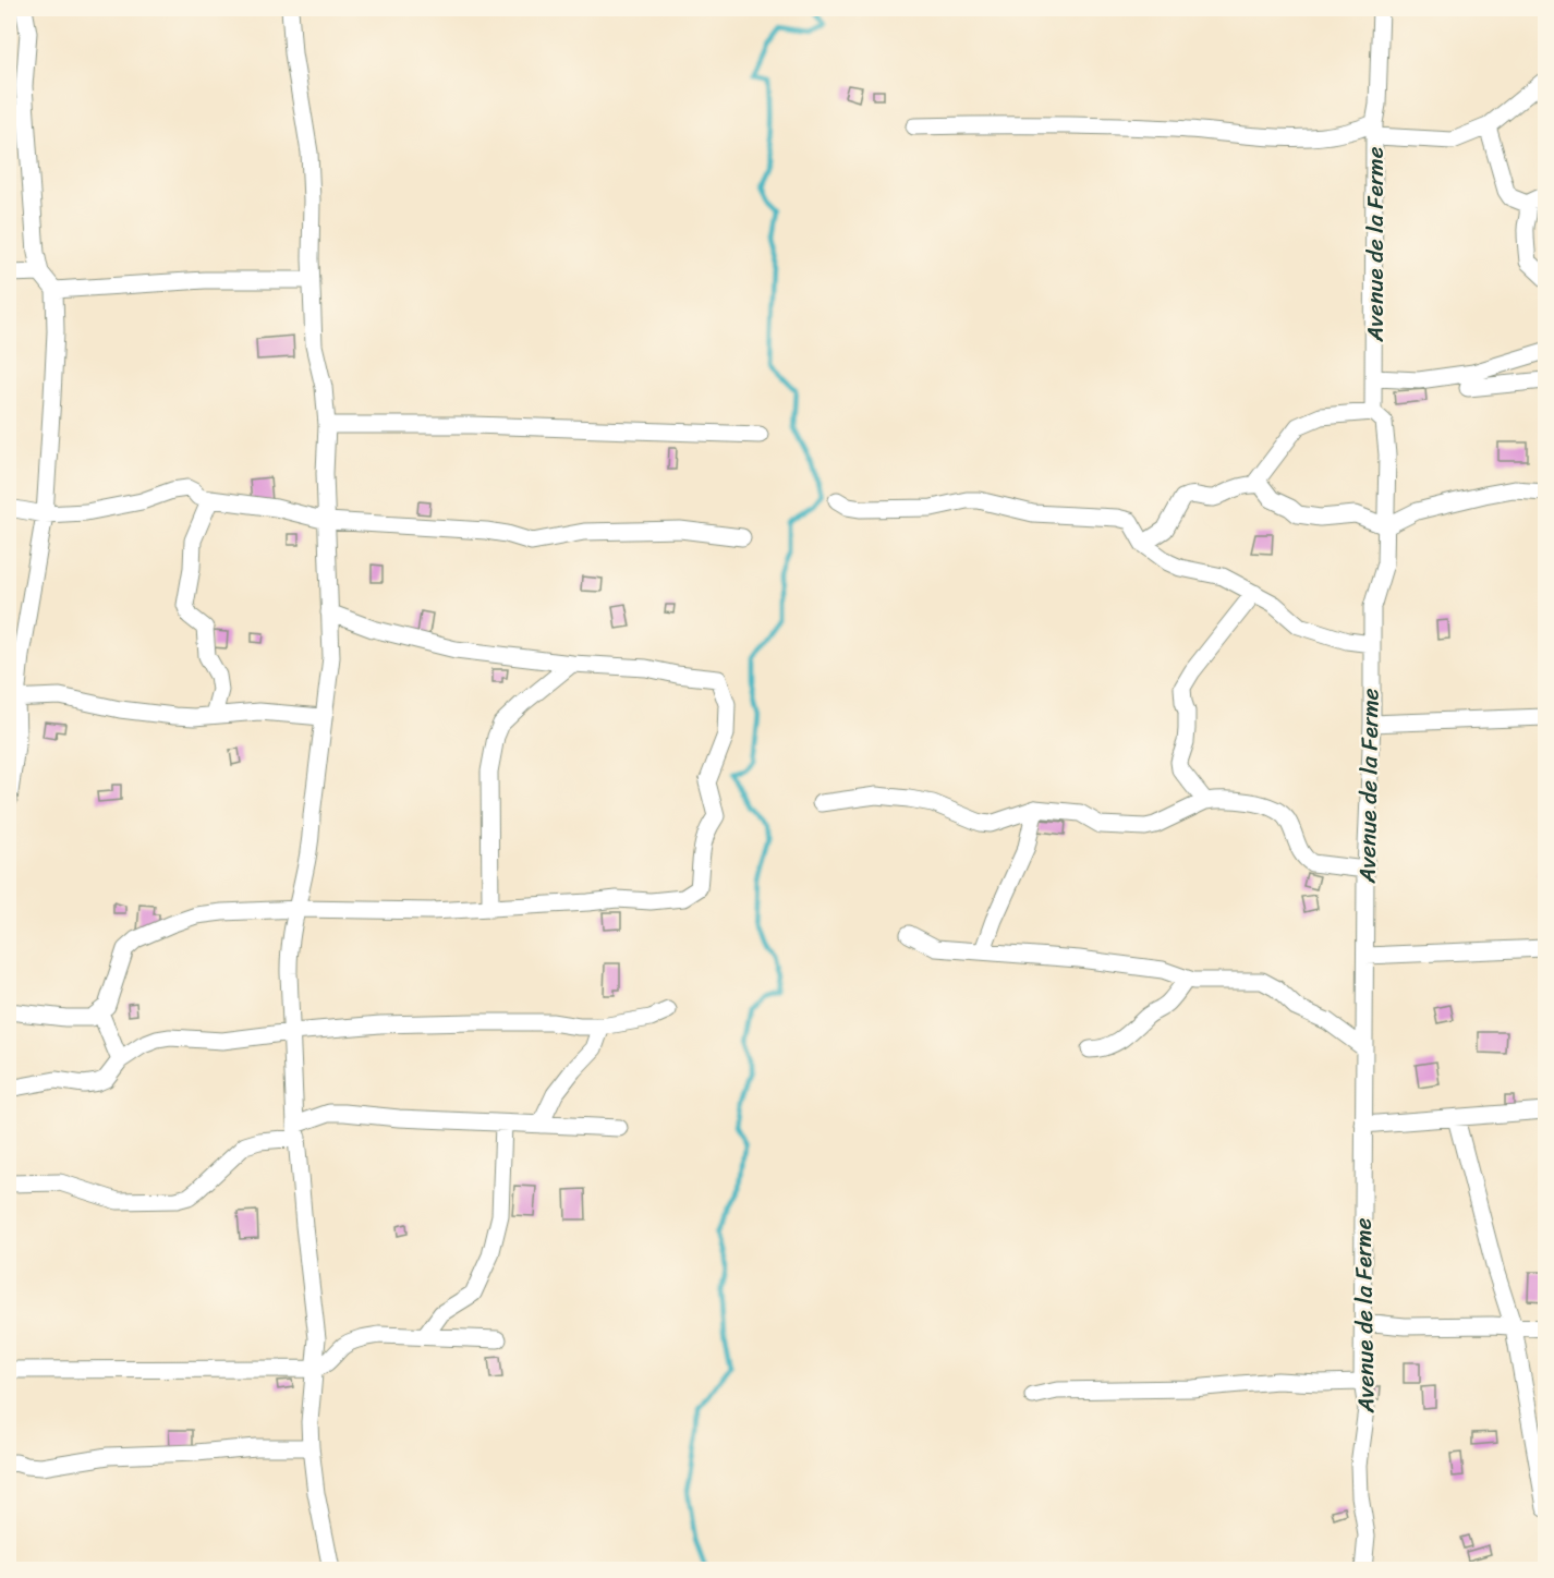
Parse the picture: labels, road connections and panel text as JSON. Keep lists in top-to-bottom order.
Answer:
{
  "streets": {
    "street": ["Avenue de la Ferme"]
  }
}
